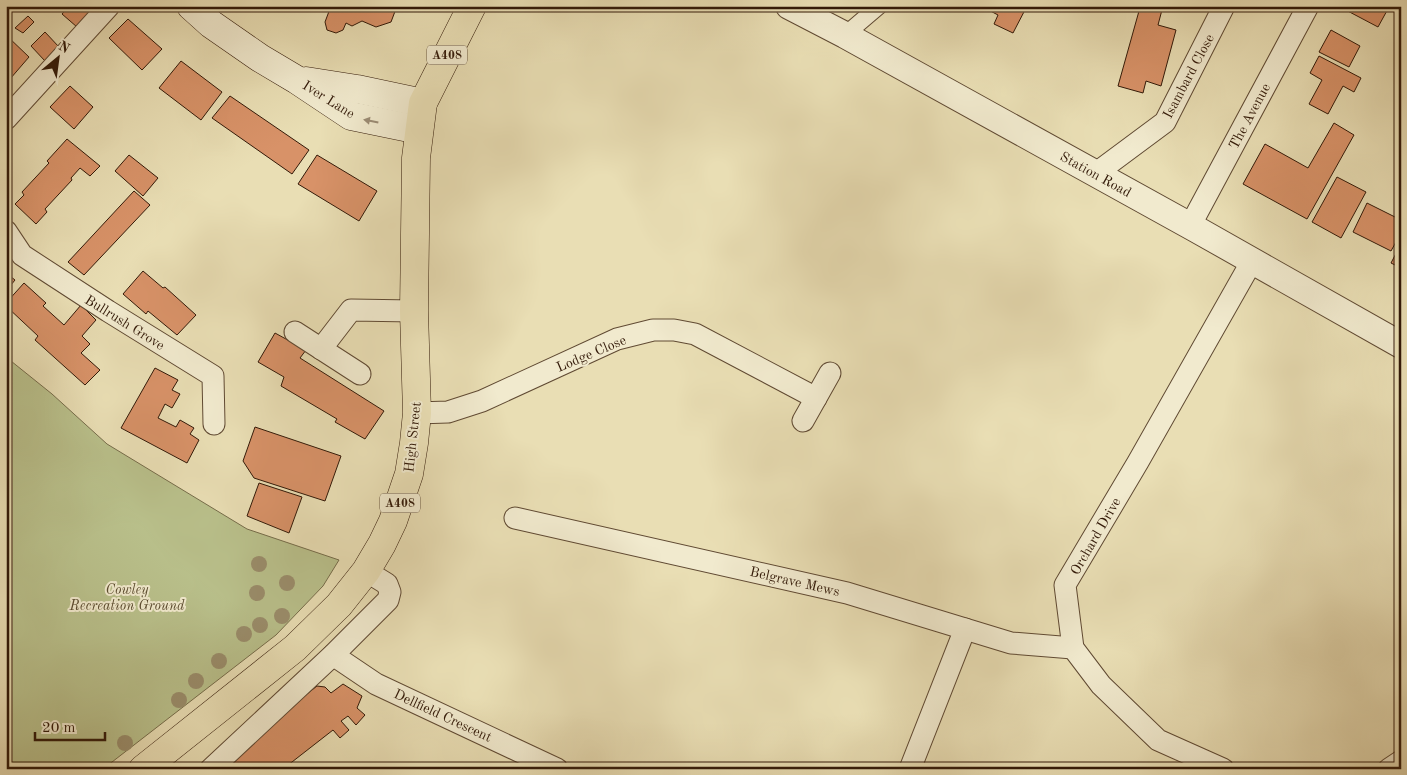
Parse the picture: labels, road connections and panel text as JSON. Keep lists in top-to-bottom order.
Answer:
{
  "streets": {
    "main road": ["A408", "Iver Lane", "High Street"],
    "street": [
      "Isambard Close",
      "The Avenue",
      "Station Road",
      "Bullrush Grove",
      "Lodge Close",
      "Orchard Drive",
      "Belgrave Mews",
      "Dellfield Crescent"
    ]
  },
  "crossings": [
    ["Isambard Close", "Station Road"],
    ["Iver Lane", "High Street"],
    ["The Avenue", "Station Road"],
    ["Station Road", "Orchard Drive"],
    ["Lodge Close", "High Street"],
    ["Orchard Drive", "Belgrave Mews"]
  ],
  "parks": ["Cowley Recreation Ground"],
  "scale_bar": "20 m",
  "north": "top right"
}
